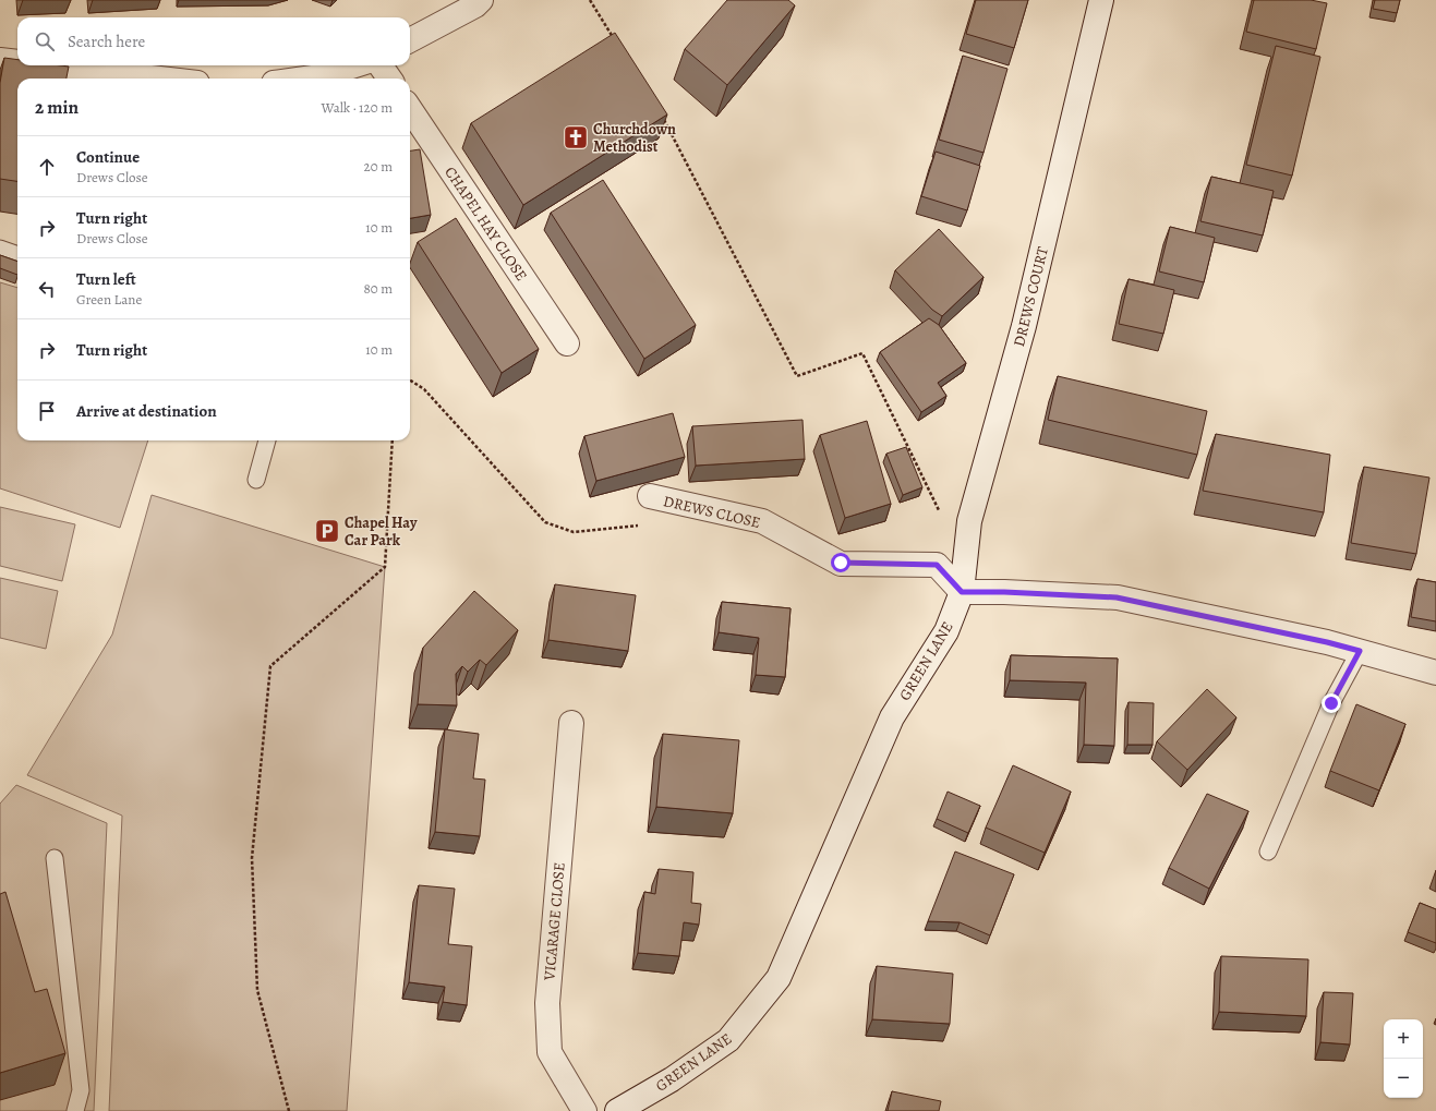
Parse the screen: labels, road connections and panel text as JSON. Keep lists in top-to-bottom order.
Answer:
{
  "streets": {
    "street": [
      "CHAPEL HAY CLOSE",
      "DREWS COURT",
      "DREWS CLOSE",
      "GREEN LANE",
      "VICARAGE CLOSE"
    ]
  },
  "crossings": [
    ["DREWS COURT", "DREWS CLOSE"],
    ["DREWS COURT", "GREEN LANE"],
    ["DREWS CLOSE", "GREEN LANE"]
  ],
  "places": {
    "church": ["Churchdown Methodist"],
    "parking": ["Chapel Hay Car Park"]
  },
  "page": {
    "search": "Search here",
    "heading": ["2 min", "Walk · 120 m"],
    "list": [
      ["Continue", "Drews Close", "20 m"],
      ["Turn right", "Drews Close", "10 m"],
      ["Turn left", "Green Lane", "80 m"],
      ["Turn right", "10 m"],
      "Arrive at destination"
    ],
    "map_buttons": ["+", "−"]
  }
}
